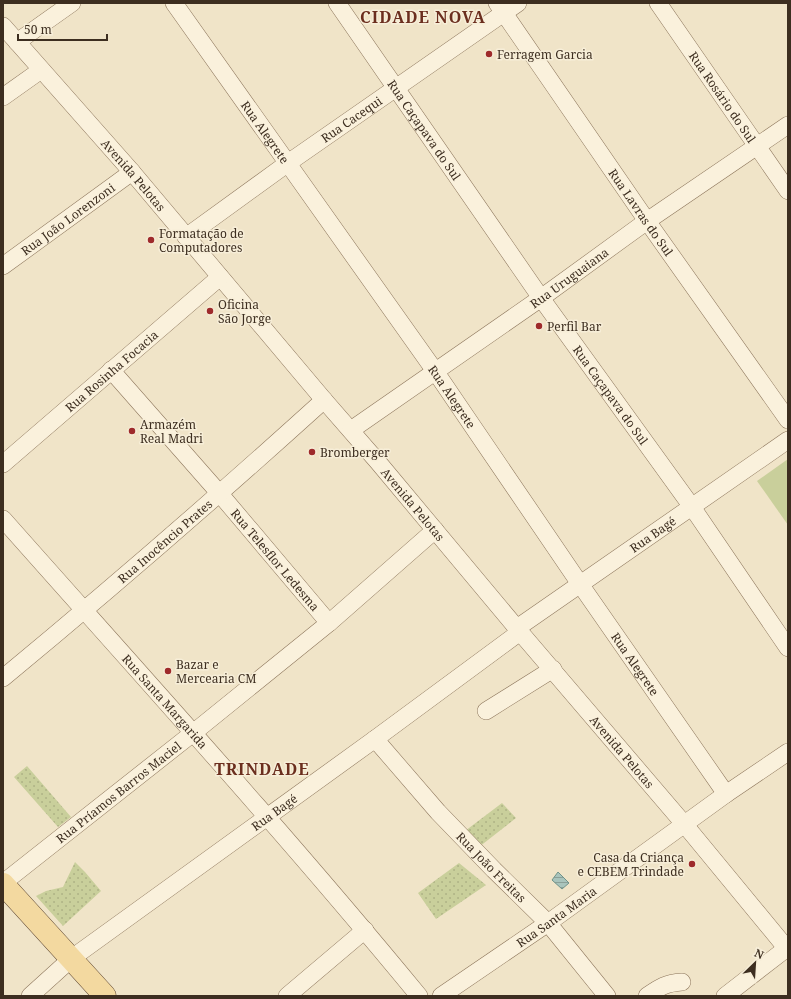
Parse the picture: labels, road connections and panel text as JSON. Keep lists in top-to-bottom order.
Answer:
{
  "streets": {
    "street": [
      "Rua Rosário do Sul",
      "Rua Cacequi",
      "Rua Caçapava do Sul",
      "Rua Alegrete",
      "Avenida Pelotas",
      "Rua Lavras do Sul",
      "Rua João Lorenzoni",
      "Rua Uruguaiana",
      "Rua Rosinha Focacia",
      "Rua Bagé",
      "Rua Inocêncio Prates",
      "Rua Telesflor Ledesma",
      "Rua Santa Margarida",
      "Rua Príamos Barros Maciel",
      "Rua João Freitas",
      "Rua Santa Maria"
    ]
  },
  "crossings": [
    ["Rua Rosário do Sul", "Rua Uruguaiana"],
    ["Rua Cacequi", "Rua Caçapava do Sul"],
    ["Rua Cacequi", "Rua Alegrete"],
    ["Rua Cacequi", "Avenida Pelotas"],
    ["Rua Cacequi", "Rua Lavras do Sul"],
    ["Rua Caçapava do Sul", "Rua Uruguaiana"],
    ["Rua Caçapava do Sul", "Rua Bagé"],
    ["Rua Alegrete", "Rua Uruguaiana"],
    ["Rua Alegrete", "Rua Bagé"],
    ["Rua Alegrete", "Rua Santa Maria"],
    ["Avenida Pelotas", "Rua João Lorenzoni"],
    ["Avenida Pelotas", "Rua Uruguaiana"],
    ["Avenida Pelotas", "Rua Rosinha Focacia"],
    ["Avenida Pelotas", "Rua Bagé"],
    ["Avenida Pelotas", "Rua Inocêncio Prates"],
    ["Avenida Pelotas", "Rua Príamos Barros Maciel"],
    ["Avenida Pelotas", "Rua Santa Maria"],
    ["Rua Lavras do Sul", "Rua Uruguaiana"],
    ["Rua Rosinha Focacia", "Rua Telesflor Ledesma"],
    ["Rua Bagé", "Rua Santa Margarida"],
    ["Rua Bagé", "Rua João Freitas"],
    ["Rua Inocêncio Prates", "Rua Telesflor Ledesma"],
    ["Rua Inocêncio Prates", "Rua Santa Margarida"],
    ["Rua Telesflor Ledesma", "Rua Príamos Barros Maciel"],
    ["Rua Santa Margarida", "Rua Príamos Barros Maciel"],
    ["Rua João Freitas", "Rua Santa Maria"]
  ],
  "districts": ["CIDADE NOVA", "TRINDADE"],
  "places": [
    "Ferragem Garcia",
    "Formatação de Computadores",
    "Oficina São Jorge",
    "Perfil Bar",
    "Armazém Real Madri",
    "Bromberger",
    "Bazar e Mercearia CM",
    "Casa da Criança e CEBEM Trindade"
  ],
  "scale_bar": "50 m",
  "north": "top right"
}
